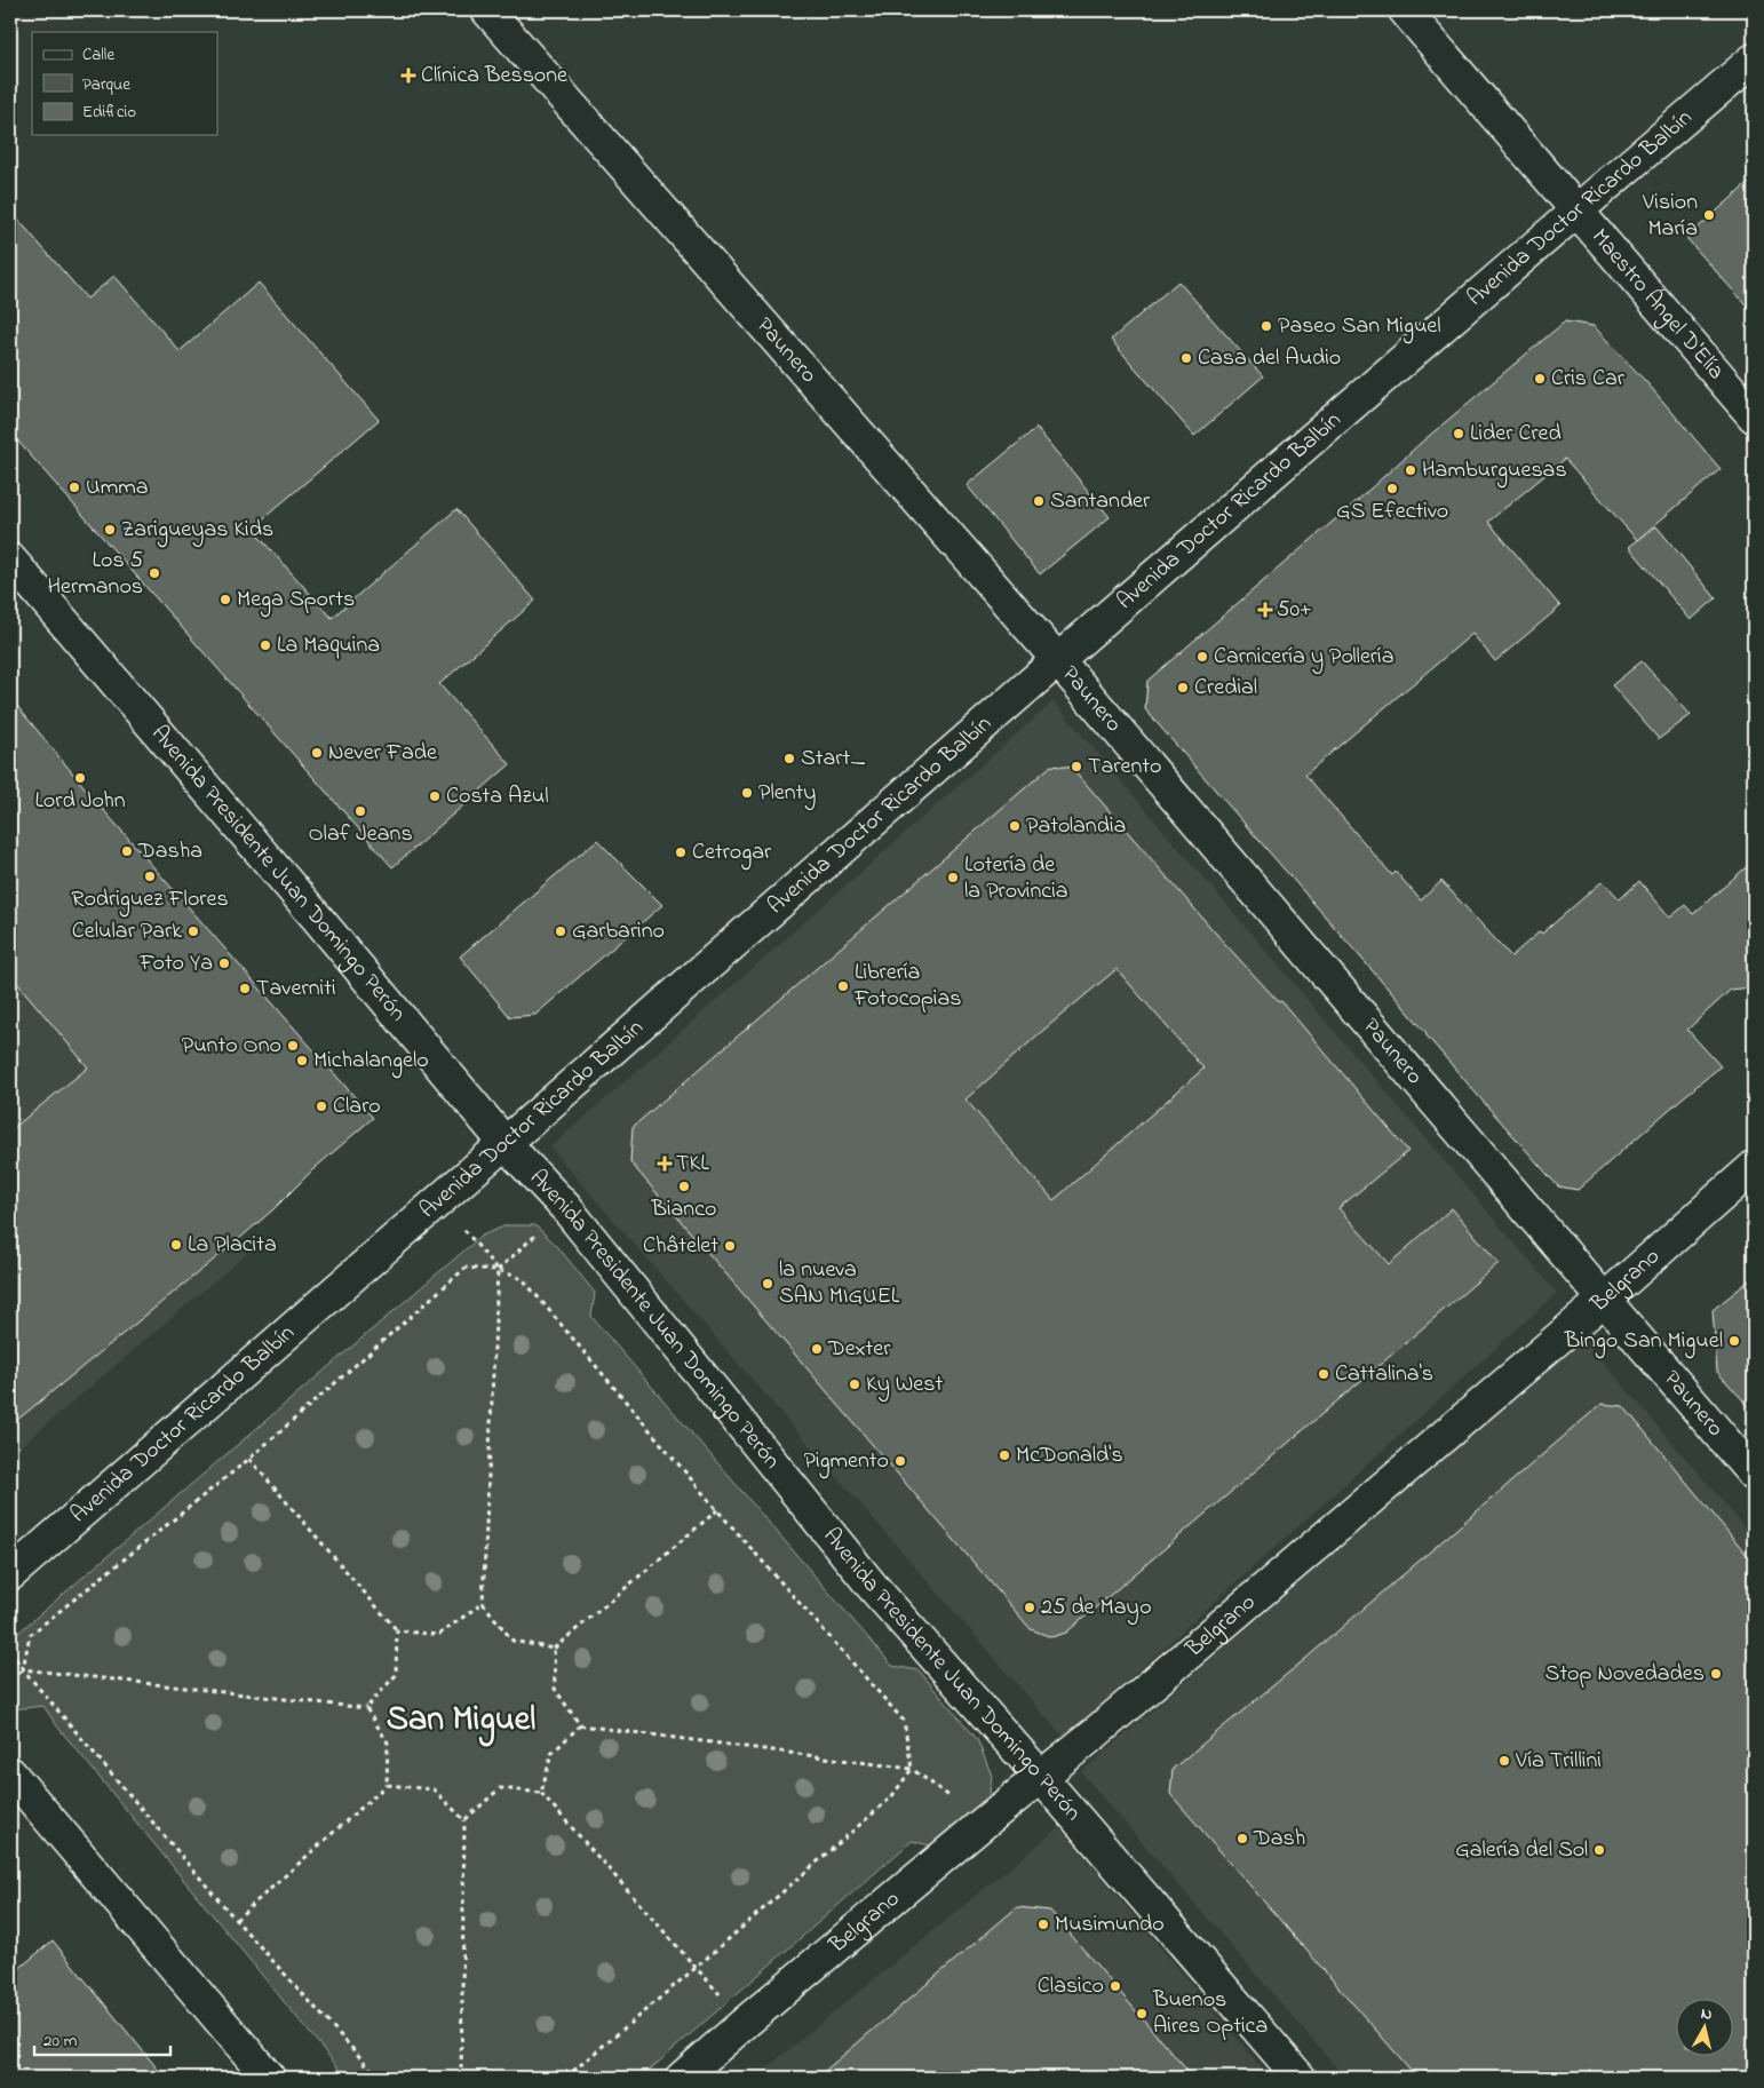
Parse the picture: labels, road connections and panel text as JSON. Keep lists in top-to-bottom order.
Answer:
{
  "streets": {
    "main road": [
      "Avenida Doctor Ricardo Balbín",
      "Maestro Ángel D'Elía",
      "Paunero",
      "Avenida Presidente Juan Domingo Perón",
      "Belgrano"
    ]
  },
  "crossings": [
    ["Avenida Doctor Ricardo Balbín", "Maestro Ángel D'Elía"],
    ["Avenida Doctor Ricardo Balbín", "Paunero"],
    ["Avenida Doctor Ricardo Balbín", "Avenida Presidente Juan Domingo Perón"],
    ["Paunero", "Belgrano"],
    ["Avenida Presidente Juan Domingo Perón", "Belgrano"]
  ],
  "districts": ["San Miguel"],
  "places": {
    "health": ["Clínica Bessone", "50+", "TKL"],
    "other": [
      "Vision María",
      "Paseo San Miguel",
      "Casa del Audio",
      "Cris Car",
      "Lider Cred",
      "Hamburguesas",
      "Umma",
      "GS Efectivo",
      "Santander",
      "Zarigueyas Kids",
      "Los 5 Hermanos",
      "Mega Sports",
      "La Maquina",
      "Carnicería y Pollería",
      "Credial",
      "Never Fade",
      "Start_",
      "Tarento",
      "Lord John",
      "Plenty",
      "Costa Azul",
      "Olaf Jeans",
      "Patolandia",
      "Dasha",
      "Cetrogar",
      "Rodriguez Flores",
      "Lotería de la Provincia",
      "Celular Park",
      "Garbarino",
      "Foto Ya",
      "Librería Fotocopias",
      "Taverniti",
      "Punto Ono",
      "Michalangelo",
      "Claro",
      "Bianco",
      "La Placita",
      "Châtelet",
      "la nueva SAN MIGUEL",
      "Bingo San Miguel",
      "Dexter",
      "Cattalina's",
      "Ky West",
      "McDonald's",
      "Pigmento",
      "25 de Mayo",
      "Stop Novedades",
      "Vía Trillini",
      "Dash",
      "Galería del Sol",
      "Musimundo",
      "Clasico",
      "Buenos Aires Optica"
    ]
  },
  "legend": ["Calle", "Parque", "Edificio"],
  "scale_bar": "20 m",
  "north": "top"
}
